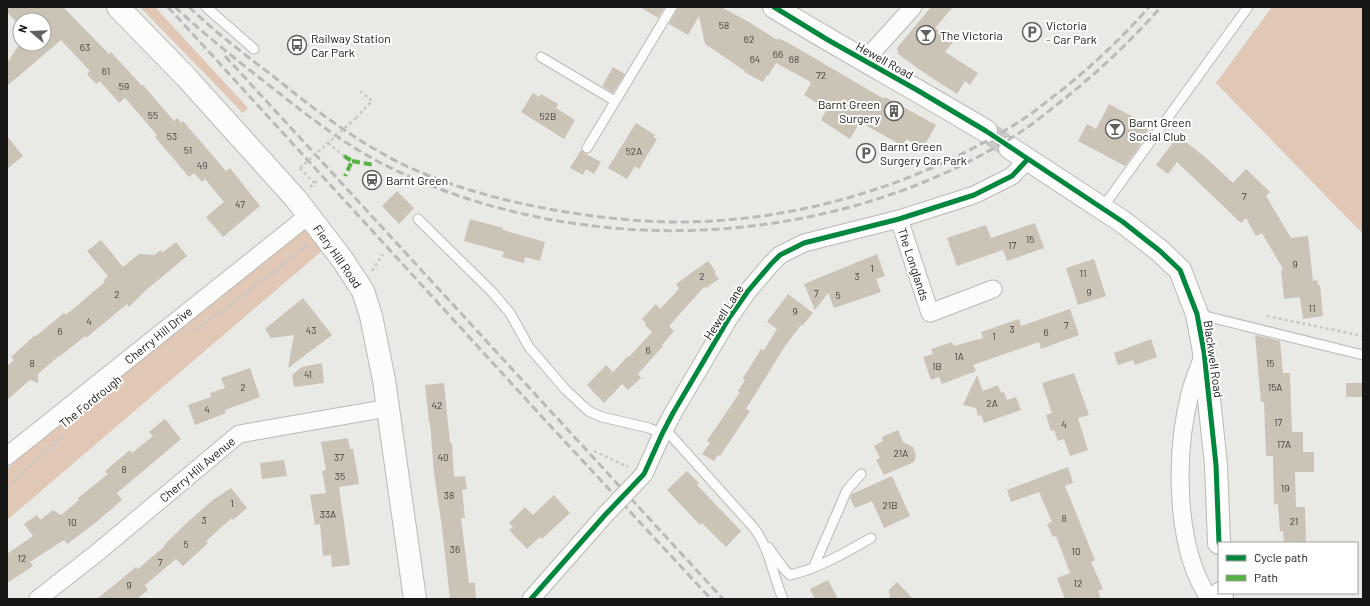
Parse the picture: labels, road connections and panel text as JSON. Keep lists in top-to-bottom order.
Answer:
{
  "streets": {
    "street": [
      "Hewell Road",
      "Fiery Hill Road",
      "The Longlands",
      "Hewell Lane",
      "Cherry Hill Drive",
      "Blackwell Road",
      "Cherry Hill Avenue"
    ],
    "path": ["The Fordrough"]
  },
  "crossings": [
    ["Fiery Hill Road", "Cherry Hill Drive"],
    ["Fiery Hill Road", "Cherry Hill Avenue"],
    ["The Longlands", "Hewell Lane"],
    ["Hewell Lane", "Blackwell Road"]
  ],
  "places": {
    "parking": ["Victoria - Car Park", "Barnt Green Surgery Car Park"],
    "bar": ["The Victoria", "Barnt Green Social Club"],
    "bus stop": ["Railway Station Car Park"],
    "building": ["Barnt Green Surgery"],
    "station": ["Barnt Green"]
  },
  "house_numbers": [
    "58",
    "62",
    "63",
    "66",
    "64",
    "68",
    "61",
    "72",
    "59",
    "55",
    "52B",
    "53",
    "51",
    "52A",
    "49",
    "7",
    "47",
    "15",
    "17",
    "9",
    "1",
    "11",
    "2",
    "3",
    "9",
    "7",
    "2",
    "5",
    "11",
    "9",
    "4",
    "7",
    "3",
    "43",
    "6",
    "6",
    "1",
    "6",
    "1A",
    "8",
    "15",
    "1B",
    "41",
    "2",
    "15A",
    "2A",
    "42",
    "4",
    "17",
    "4",
    "17A",
    "21A",
    "37",
    "40",
    "8",
    "35",
    "19",
    "38",
    "1",
    "21B",
    "33A",
    "8",
    "3",
    "21",
    "10",
    "5",
    "36",
    "10",
    "12",
    "7",
    "12",
    "9"
  ],
  "legend": ["Cycle path", "Path"],
  "north": "left"
}
